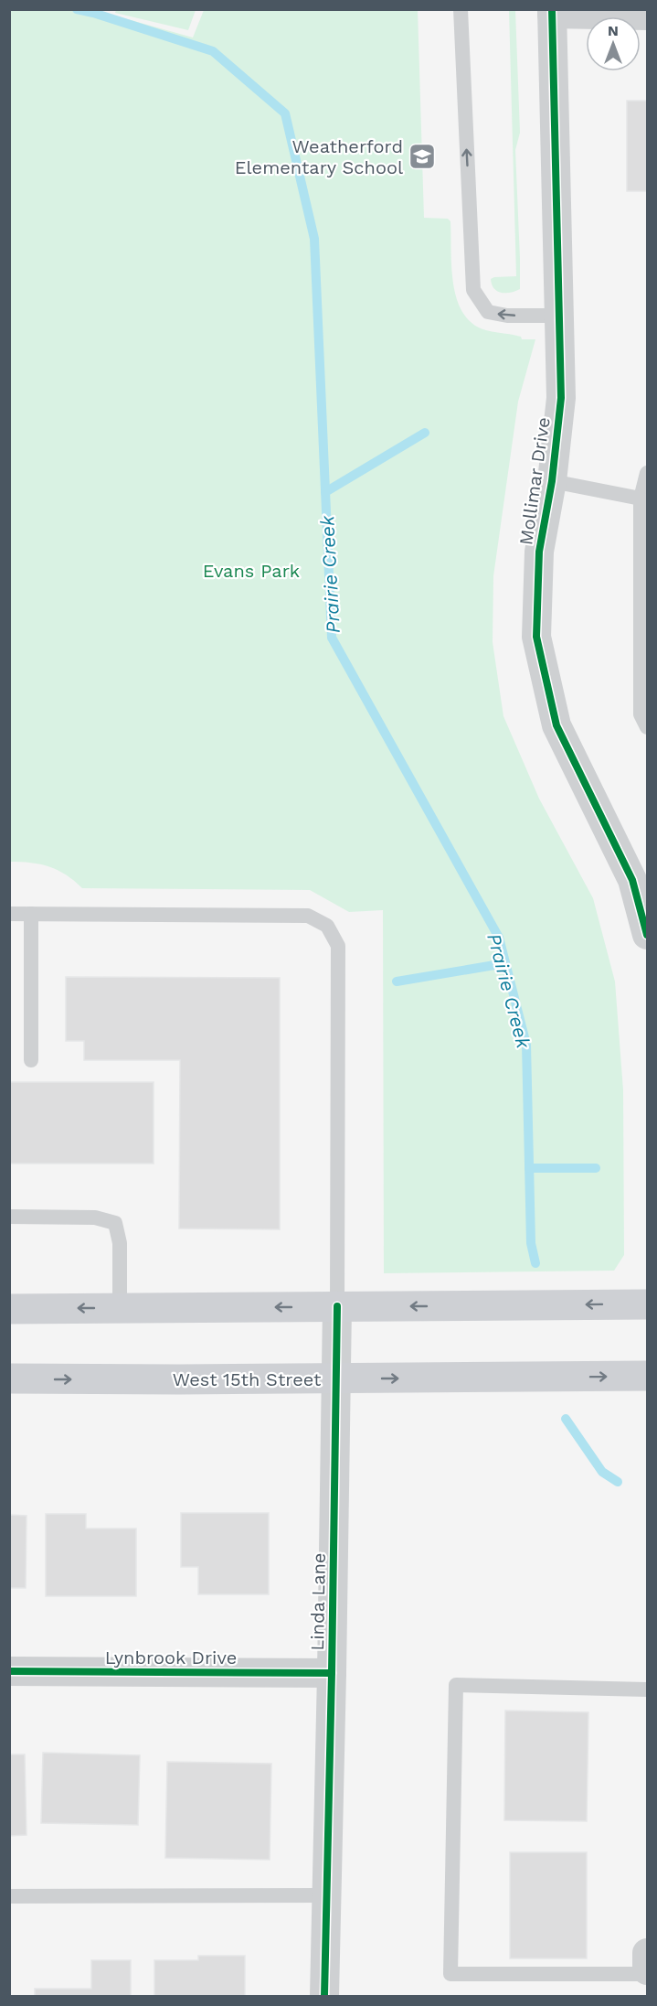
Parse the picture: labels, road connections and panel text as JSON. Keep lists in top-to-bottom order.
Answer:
{
  "streets": {
    "main road": ["West 15th Street"],
    "street": ["Mollimar Drive", "Linda Lane", "Lynbrook Drive"]
  },
  "crossings": [
    ["West 15th Street", "Linda Lane"],
    ["Linda Lane", "Lynbrook Drive"]
  ],
  "water": ["Prairie Creek"],
  "parks": ["Evans Park"],
  "places": {
    "school or university": ["Weatherford Elementary School"]
  },
  "north": "top"
}
